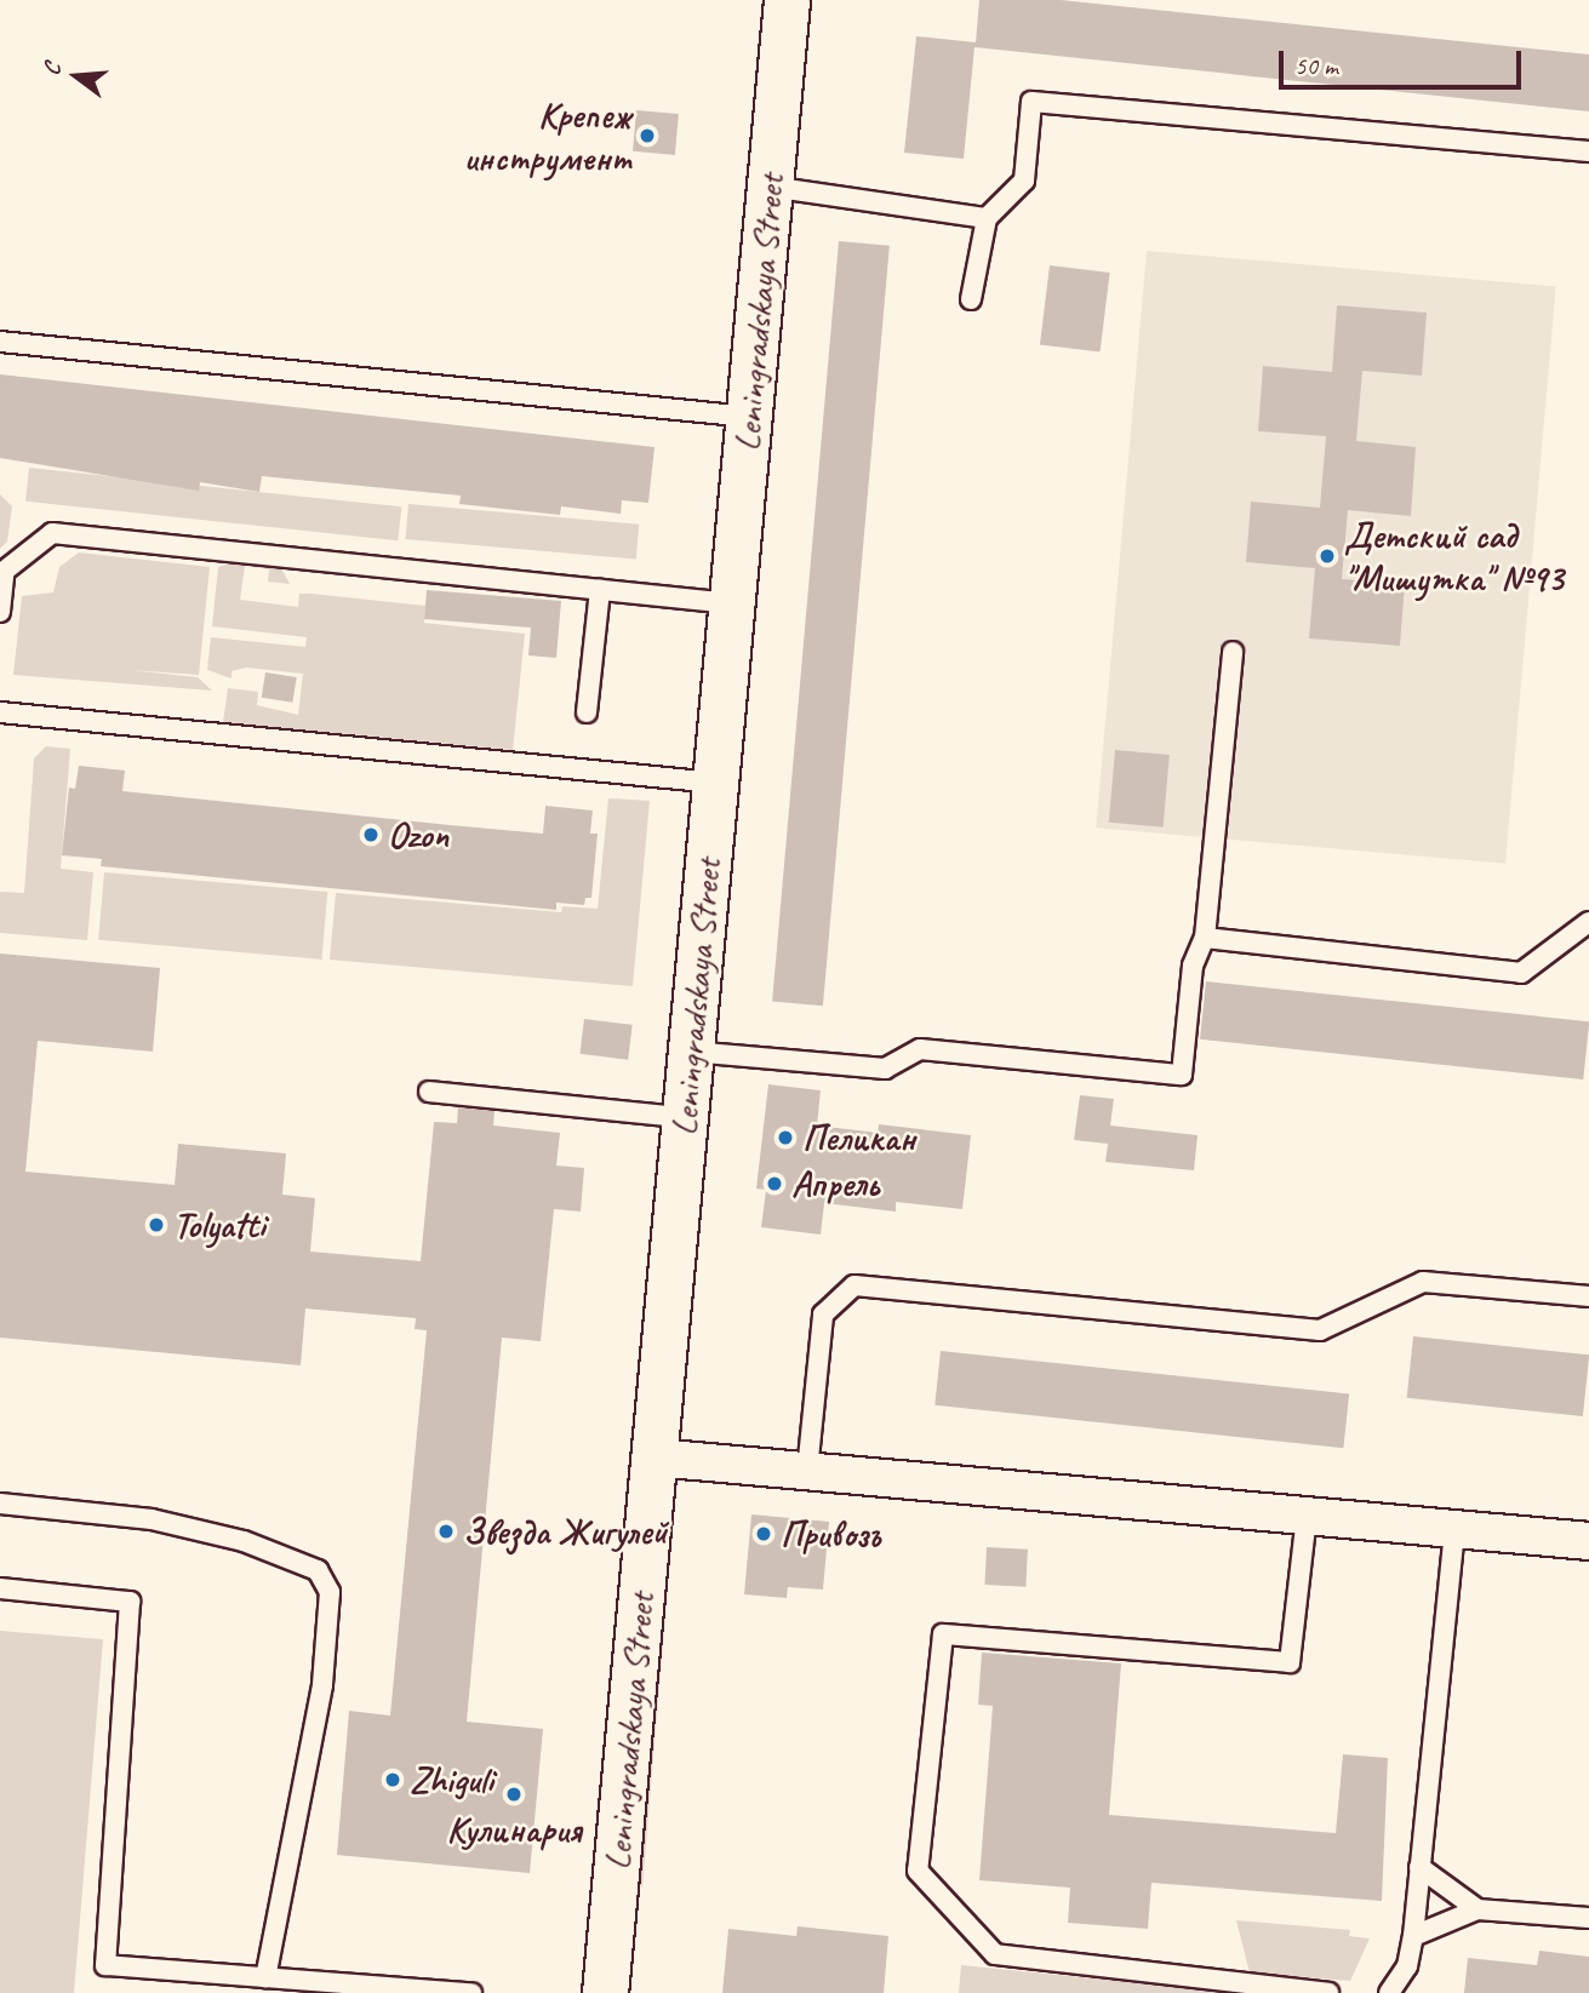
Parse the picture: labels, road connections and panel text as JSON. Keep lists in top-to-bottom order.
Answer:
{
  "streets": {
    "street": ["Leningradskaya Street"]
  },
  "places": [
    "Крепеж инструмент",
    "Детский сад \"Мишутка\" №93",
    "Ozon",
    "Пеликан",
    "Апрель",
    "Tolyatti",
    "Звезда Жигулей",
    "Привозъ",
    "Zhiguli",
    "Кулинария"
  ],
  "scale_bar": "50 m",
  "north": "left"
}
